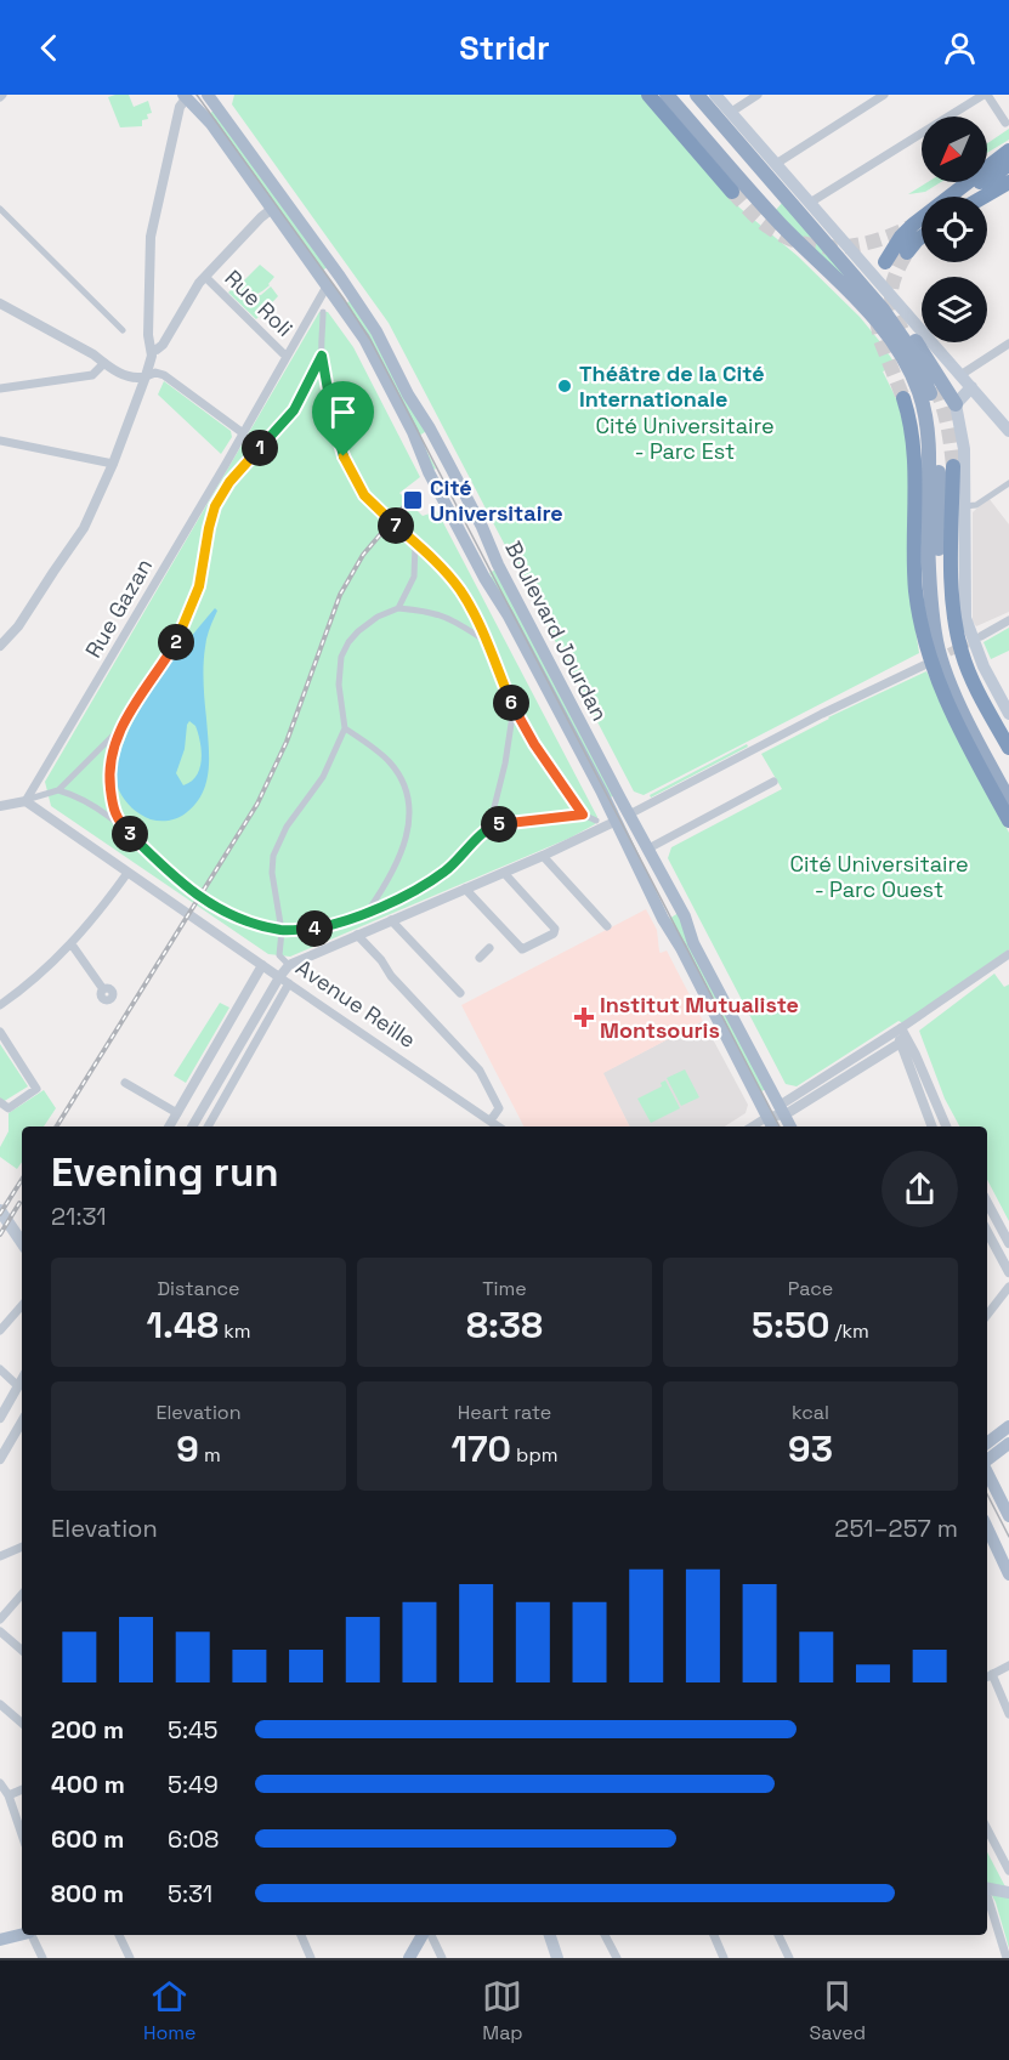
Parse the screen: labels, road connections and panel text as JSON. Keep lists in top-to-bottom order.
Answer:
{
  "streets": {
    "main road": ["Boulevard Jourdan"],
    "street": ["Rue Roli", "Rue Gazan", "Avenue Reille"]
  },
  "crossings": [
    ["Rue Roli", "Rue Gazan"],
    ["Rue Gazan", "Boulevard Jourdan"],
    ["Rue Gazan", "Avenue Reille"]
  ],
  "parks": ["Cité Universitaire - Parc Est", "Cité Universitaire - Parc Ouest"],
  "places": {
    "other": ["Théâtre de la Cité Internationale"],
    "transit": ["Cité Universitaire"],
    "health": ["Institut Mutualiste Montsouris"]
  },
  "north": "bottom left",
  "page": {
    "header": "Stridr",
    "pins": [
      "1",
      "7",
      "2",
      "6",
      "5",
      "3",
      "4"
    ],
    "heading": ["Evening run", "21:31"],
    "stats": [
      ["Distance", "1.48 km"],
      ["Time", "8:38"],
      ["Pace", "5:50 /km"],
      ["Elevation", "9 m"],
      ["Heart rate", "170 bpm"],
      ["kcal", "93"]
    ],
    "chart": ["Elevation", "251–257 m"],
    "list": [
      {
        "name": "200 m",
        "note": "5:45"
      },
      {
        "name": "400 m",
        "note": "5:49"
      },
      {
        "name": "600 m",
        "note": "6:08"
      },
      {
        "name": "800 m",
        "note": "5:31"
      }
    ],
    "tabs": ["Home", "Map", "Saved"]
  }
}
